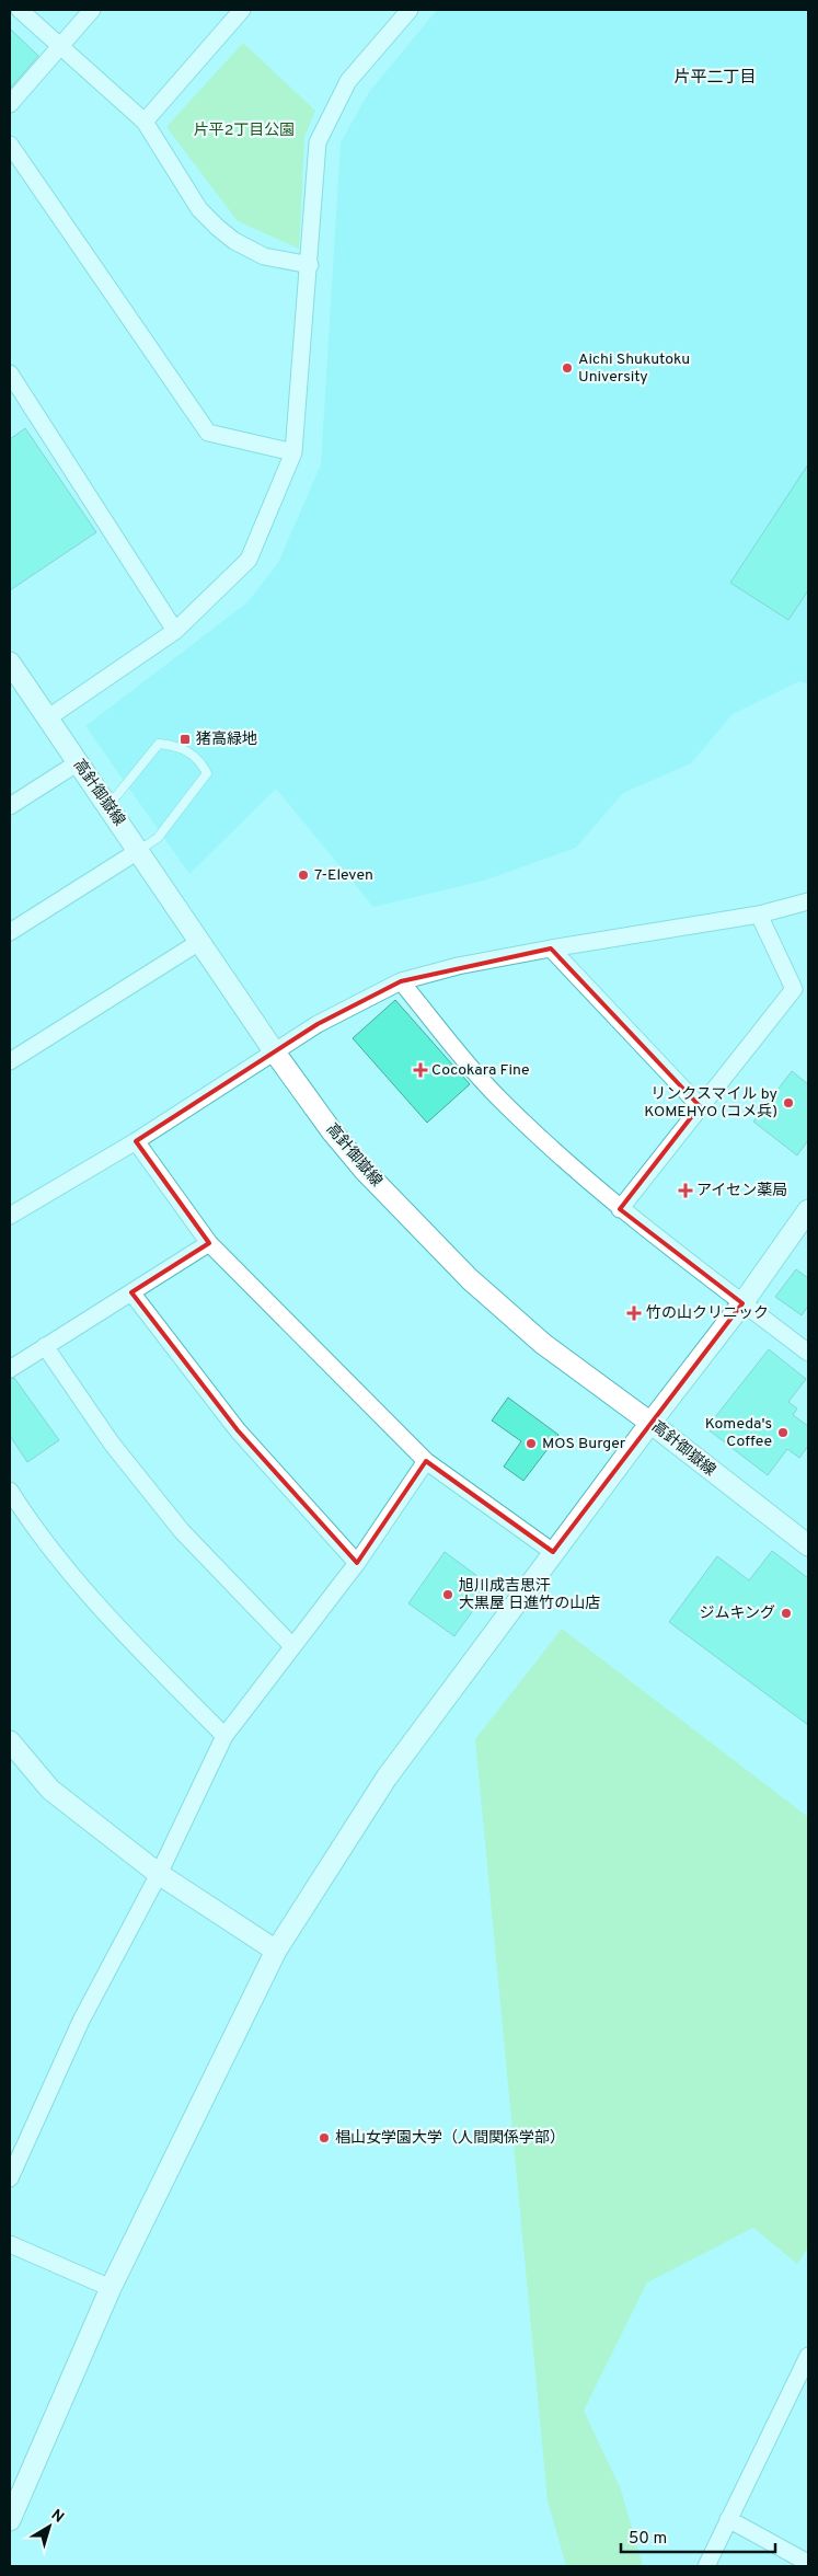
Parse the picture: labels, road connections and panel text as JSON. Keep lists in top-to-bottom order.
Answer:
{
  "streets": {
    "street": ["高針御嶽線"]
  },
  "districts": ["片平二丁目"],
  "parks": ["片平2丁目公園"],
  "places": {
    "other": [
      "Aichi Shukutoku University",
      "7-Eleven",
      "リンクスマイル by KOMEHYO (コメ兵)",
      "Komeda's Coffee",
      "MOS Burger",
      "旭川成吉思汗 大黒屋 日進竹の山店",
      "ジムキング",
      "椙山女学園大学（人間関係学部）"
    ],
    "transit": ["猪高緑地"],
    "health": ["Cocokara Fine", "アイセン薬局", "竹の山クリニック"]
  },
  "scale_bar": "50 m",
  "north": "top right"
}
